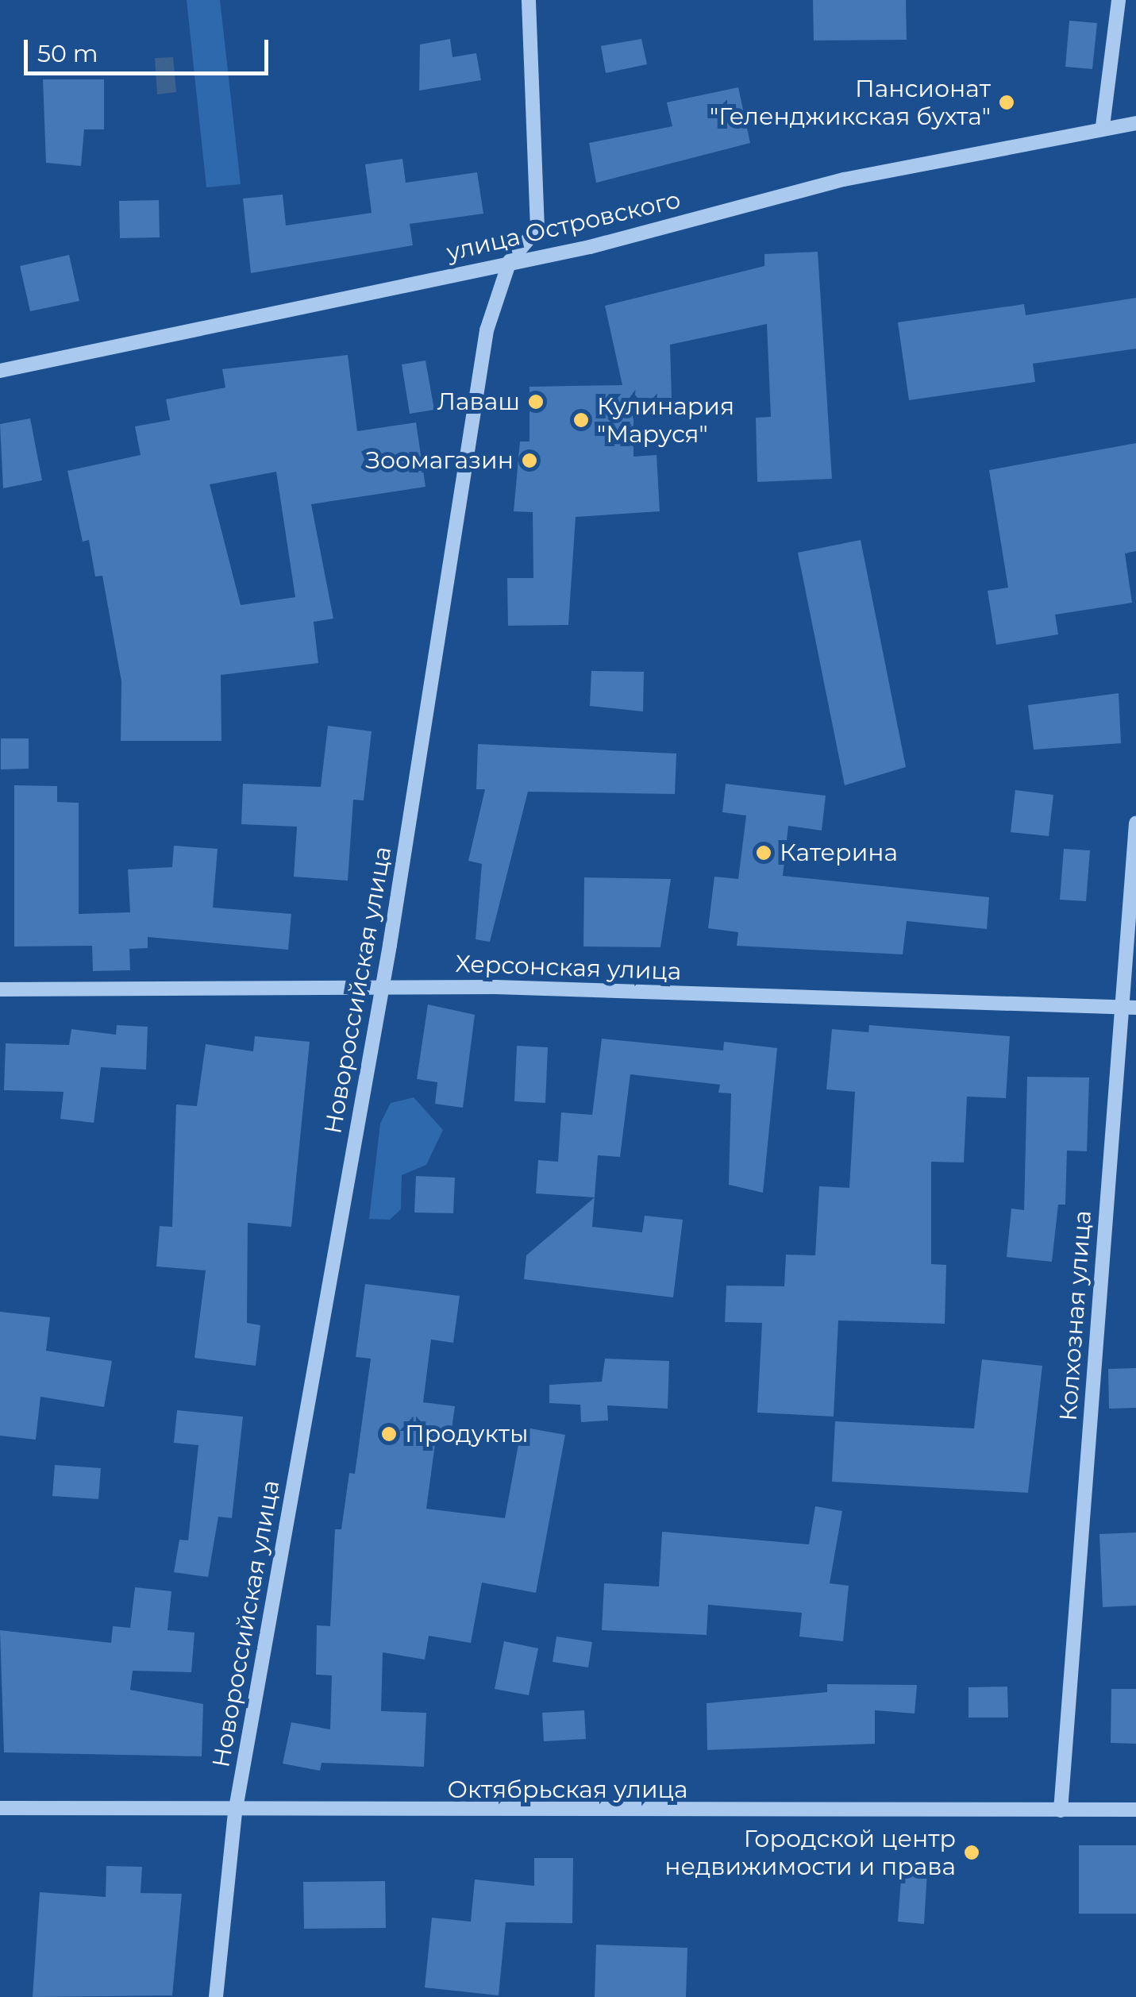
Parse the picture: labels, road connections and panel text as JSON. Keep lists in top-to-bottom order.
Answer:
{
  "streets": {
    "street": [
      "улица Островского",
      "Херсонская улица",
      "Новороссийская улица",
      "Колхозная улица",
      "Октябрьская улица"
    ]
  },
  "crossings": [
    ["улица Островского", "Новороссийская улица"],
    ["Херсонская улица", "Новороссийская улица"],
    ["Херсонская улица", "Колхозная улица"],
    ["Новороссийская улица", "Октябрьская улица"],
    ["Колхозная улица", "Октябрьская улица"]
  ],
  "places": [
    "Пансионат \"Геленджикская бухта\"",
    "Лаваш",
    "Кулинария \"Маруся\"",
    "Зоомагазин",
    "Катерина",
    "Продукты",
    "Городской центр недвижимости и права"
  ],
  "scale_bar": "50 m"
}
